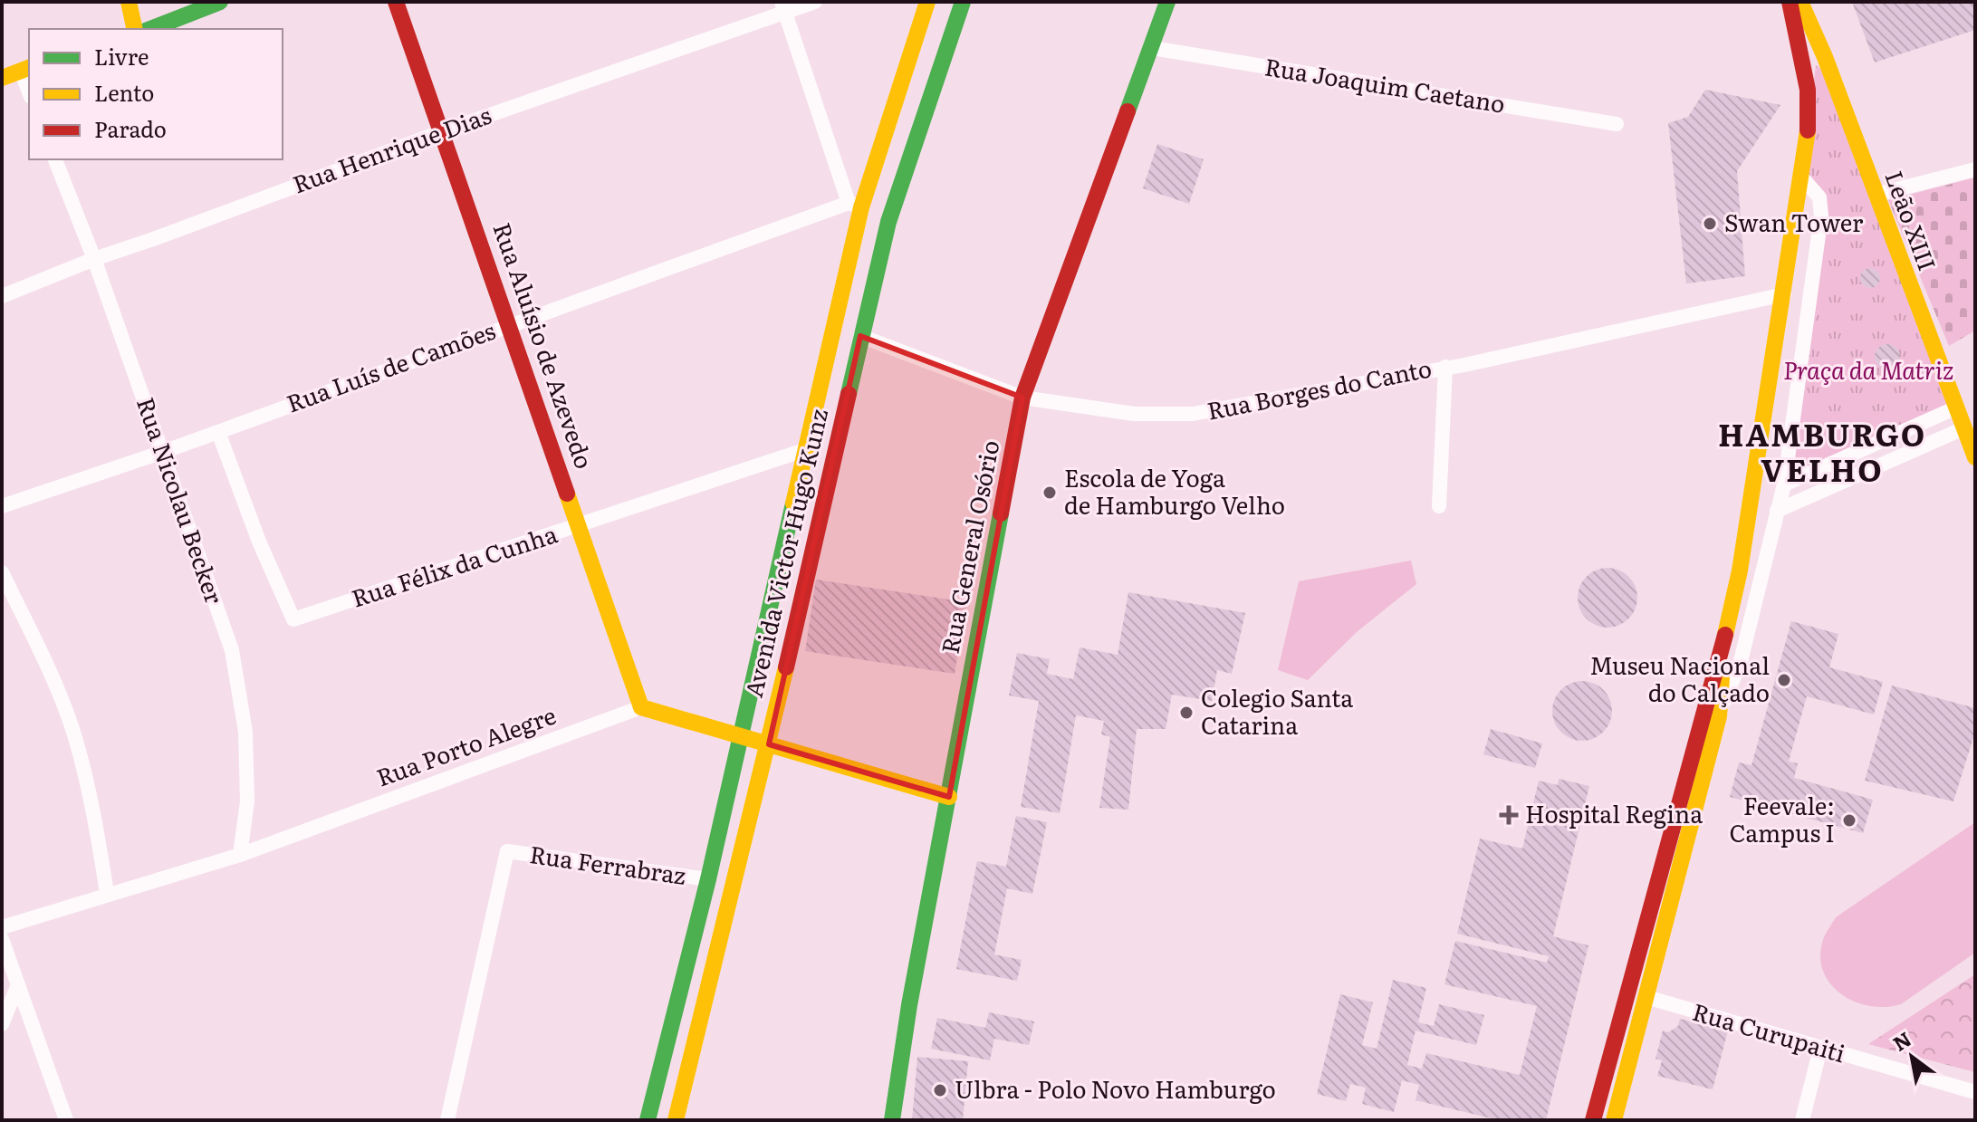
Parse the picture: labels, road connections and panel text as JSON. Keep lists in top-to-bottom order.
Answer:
{
  "streets": {
    "main road": [
      "Leão XIII",
      "Rua Aluísio de Azevedo",
      "Rua General Osório",
      "Avenida Victor Hugo Kunz"
    ],
    "street": [
      "Rua Joaquim Caetano",
      "Rua Henrique Dias",
      "Rua Luís de Camões",
      "Rua Borges do Canto",
      "Rua Nicolau Becker",
      "Rua Félix da Cunha",
      "Rua Porto Alegre",
      "Rua Ferrabraz",
      "Rua Curupaiti"
    ]
  },
  "crossings": [
    ["Rua Joaquim Caetano", "Rua General Osório"],
    ["Rua Henrique Dias", "Rua Aluísio de Azevedo"],
    ["Rua Henrique Dias", "Rua Nicolau Becker"],
    ["Rua Aluísio de Azevedo", "Rua Luís de Camões"],
    ["Rua Aluísio de Azevedo", "Rua Félix da Cunha"],
    ["Rua Aluísio de Azevedo", "Rua Porto Alegre"],
    ["Rua Luís de Camões", "Rua Nicolau Becker"],
    ["Rua Luís de Camões", "Avenida Victor Hugo Kunz"],
    ["Rua Luís de Camões", "Rua Félix da Cunha"],
    ["Rua Borges do Canto", "Rua General Osório"],
    ["Rua Borges do Canto", "Avenida Victor Hugo Kunz"],
    ["Rua Nicolau Becker", "Rua Porto Alegre"],
    ["Avenida Victor Hugo Kunz", "Rua Félix da Cunha"],
    ["Avenida Victor Hugo Kunz", "Rua Ferrabraz"]
  ],
  "districts": ["HAMBURGO VELHO"],
  "parks": ["Praça da Matriz"],
  "places": {
    "other": [
      "Swan Tower",
      "Escola de Yoga de Hamburgo Velho",
      "Museu Nacional do Calçado",
      "Colegio Santa Catarina",
      "Feevale: Campus I",
      "Ulbra - Polo Novo Hamburgo"
    ],
    "health": ["Hospital Regina"]
  },
  "legend": ["Livre", "Lento", "Parado"],
  "north": "top left"
}
